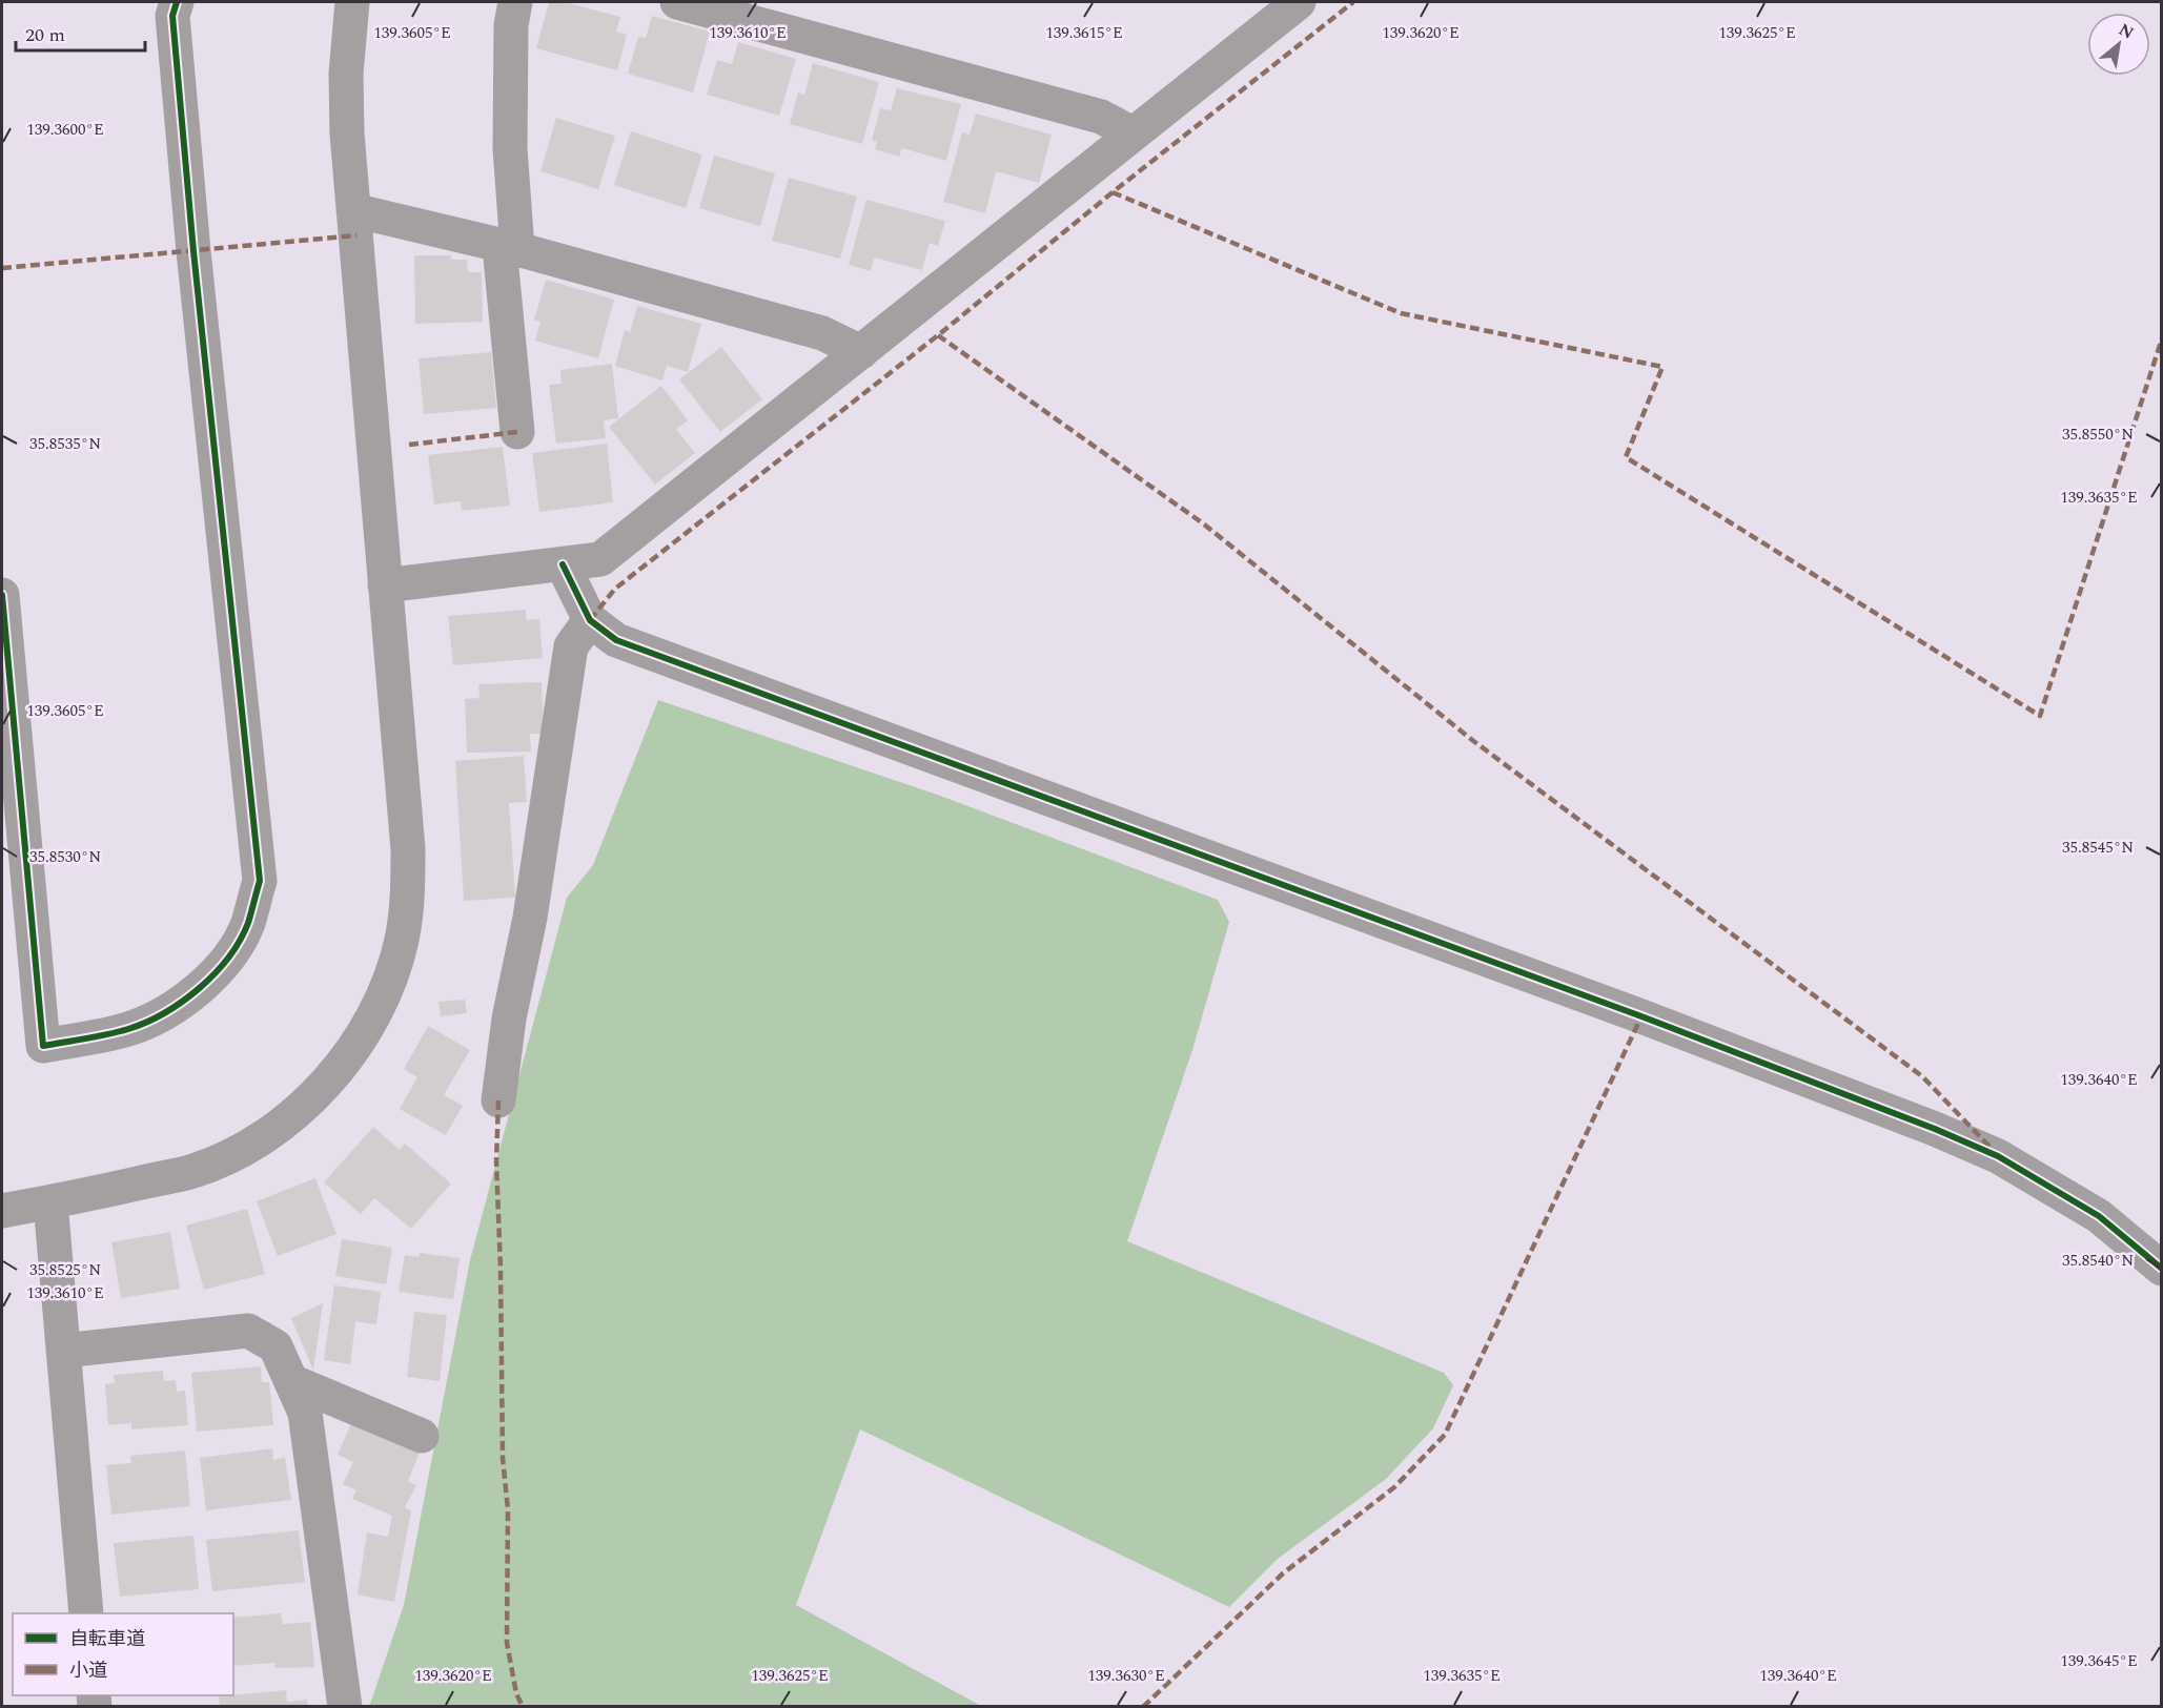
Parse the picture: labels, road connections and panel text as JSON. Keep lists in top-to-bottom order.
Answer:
{
  "legend": ["自転車道", "小道"],
  "scale_bar": "20 m",
  "north": "top right",
  "coordinates": [
    "139.3615°E",
    "139.3605°E",
    "139.3610°E",
    "139.3620°E",
    "139.3625°E",
    "139.3600°E",
    "35.8550°N",
    "35.8535°N",
    "139.3635°E",
    "35.8545°N",
    "35.8530°N",
    "139.3640°E",
    "35.8540°N",
    "35.8525°N",
    "139.3645°E",
    "139.3630°E"
  ]
}
